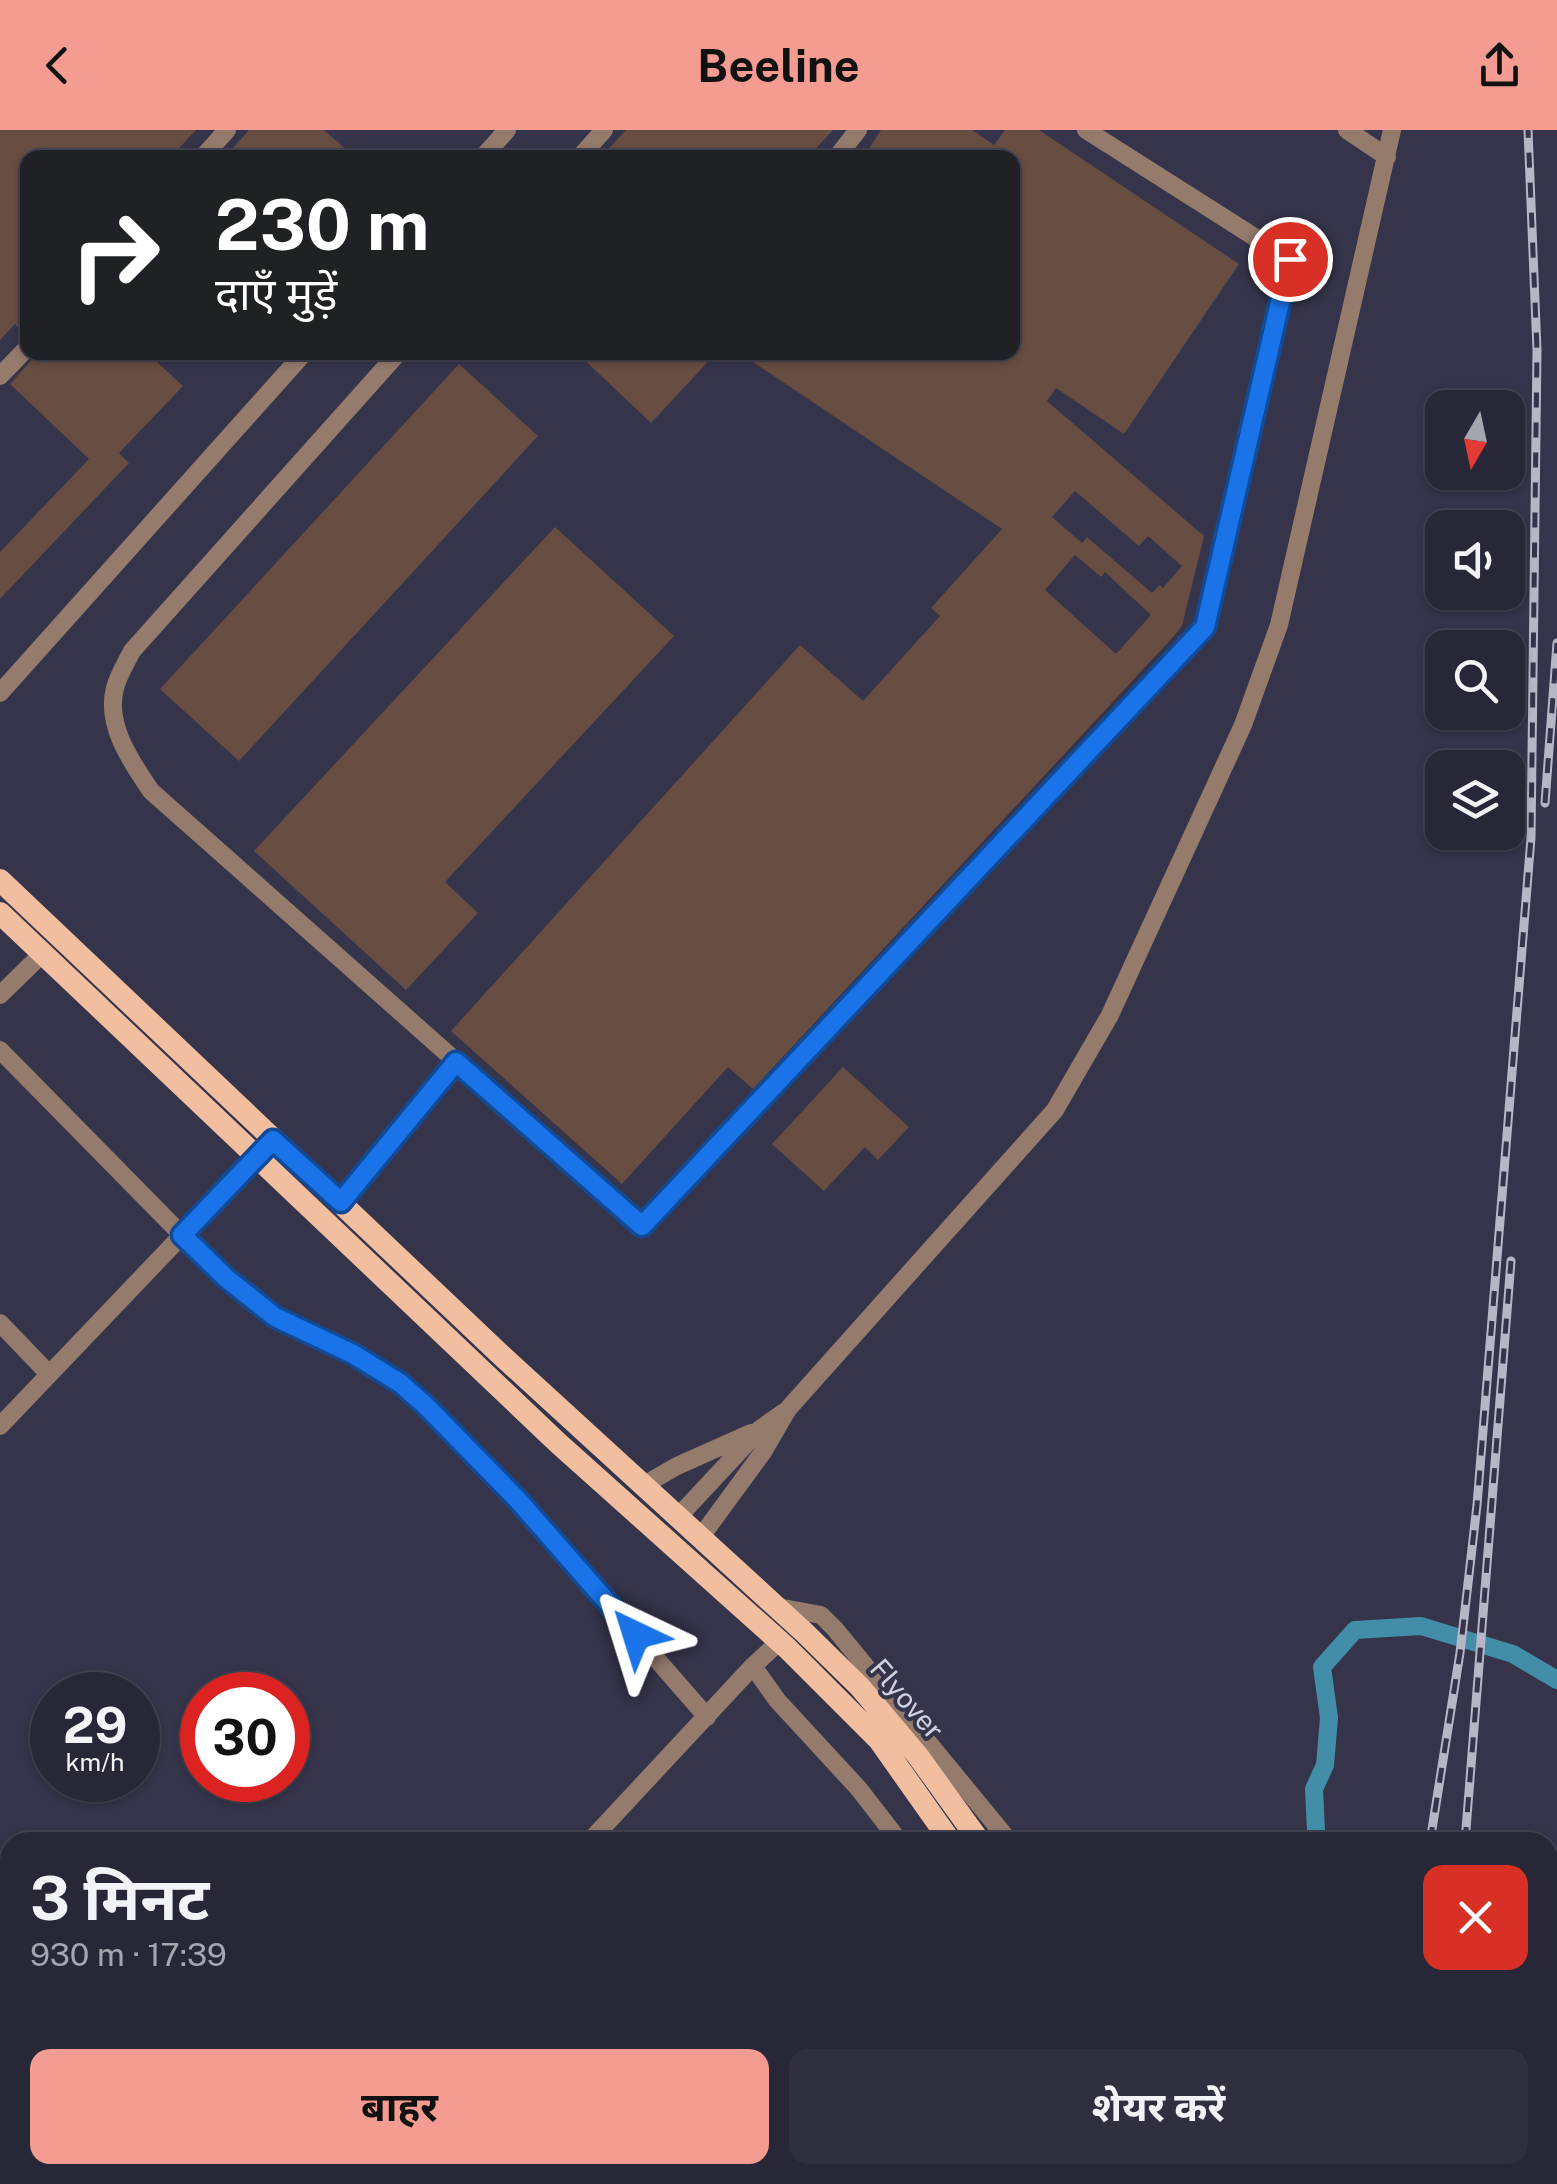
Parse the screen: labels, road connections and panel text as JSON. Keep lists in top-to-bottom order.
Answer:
{
  "streets": {
    "main road": ["Flyover"]
  },
  "north": "bottom",
  "page": {
    "header": "Beeline",
    "turn": ["230 m", "दाएँ मुड़ें"],
    "speed": "29 km/h",
    "limit": "30",
    "heading": ["3 मिनट", "930 m · 17:39"],
    "buttons": ["बाहर", "शेयर करें"]
  }
}
